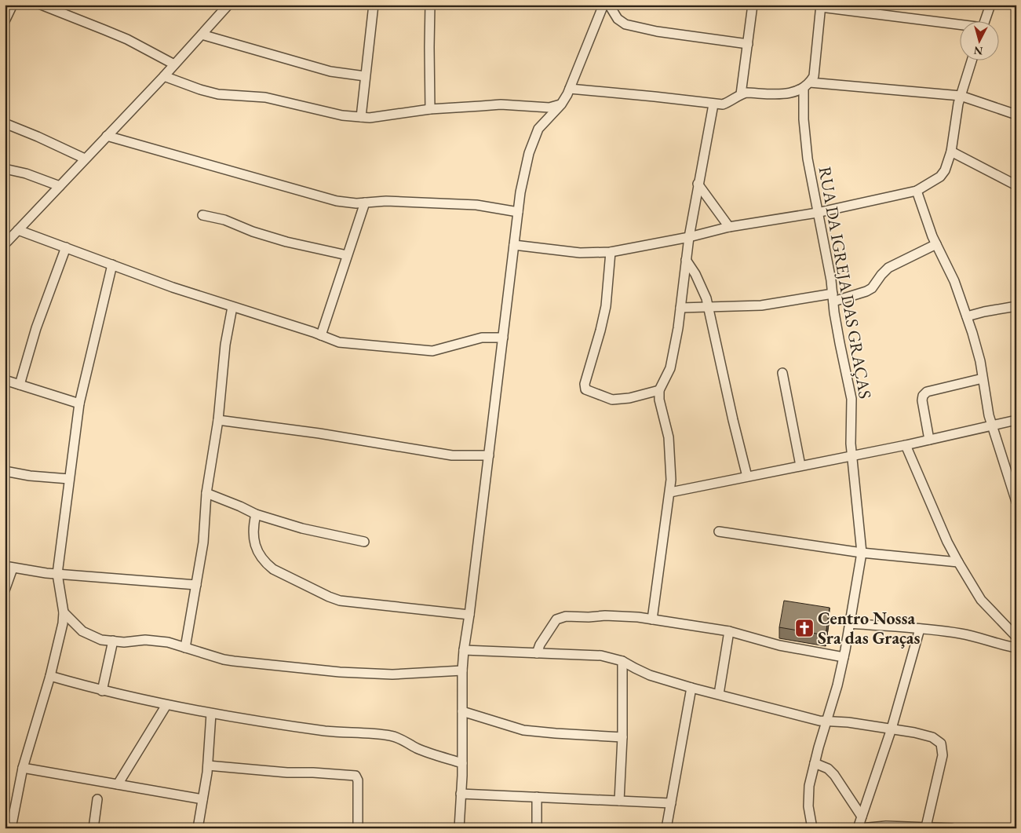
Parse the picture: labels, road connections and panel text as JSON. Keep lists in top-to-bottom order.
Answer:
{
  "streets": {
    "street": ["RUA DA IGREJA DAS GRAÇAS"]
  },
  "places": {
    "church": ["Centro Nossa Sra das Graças"]
  },
  "north": "bottom"
}
